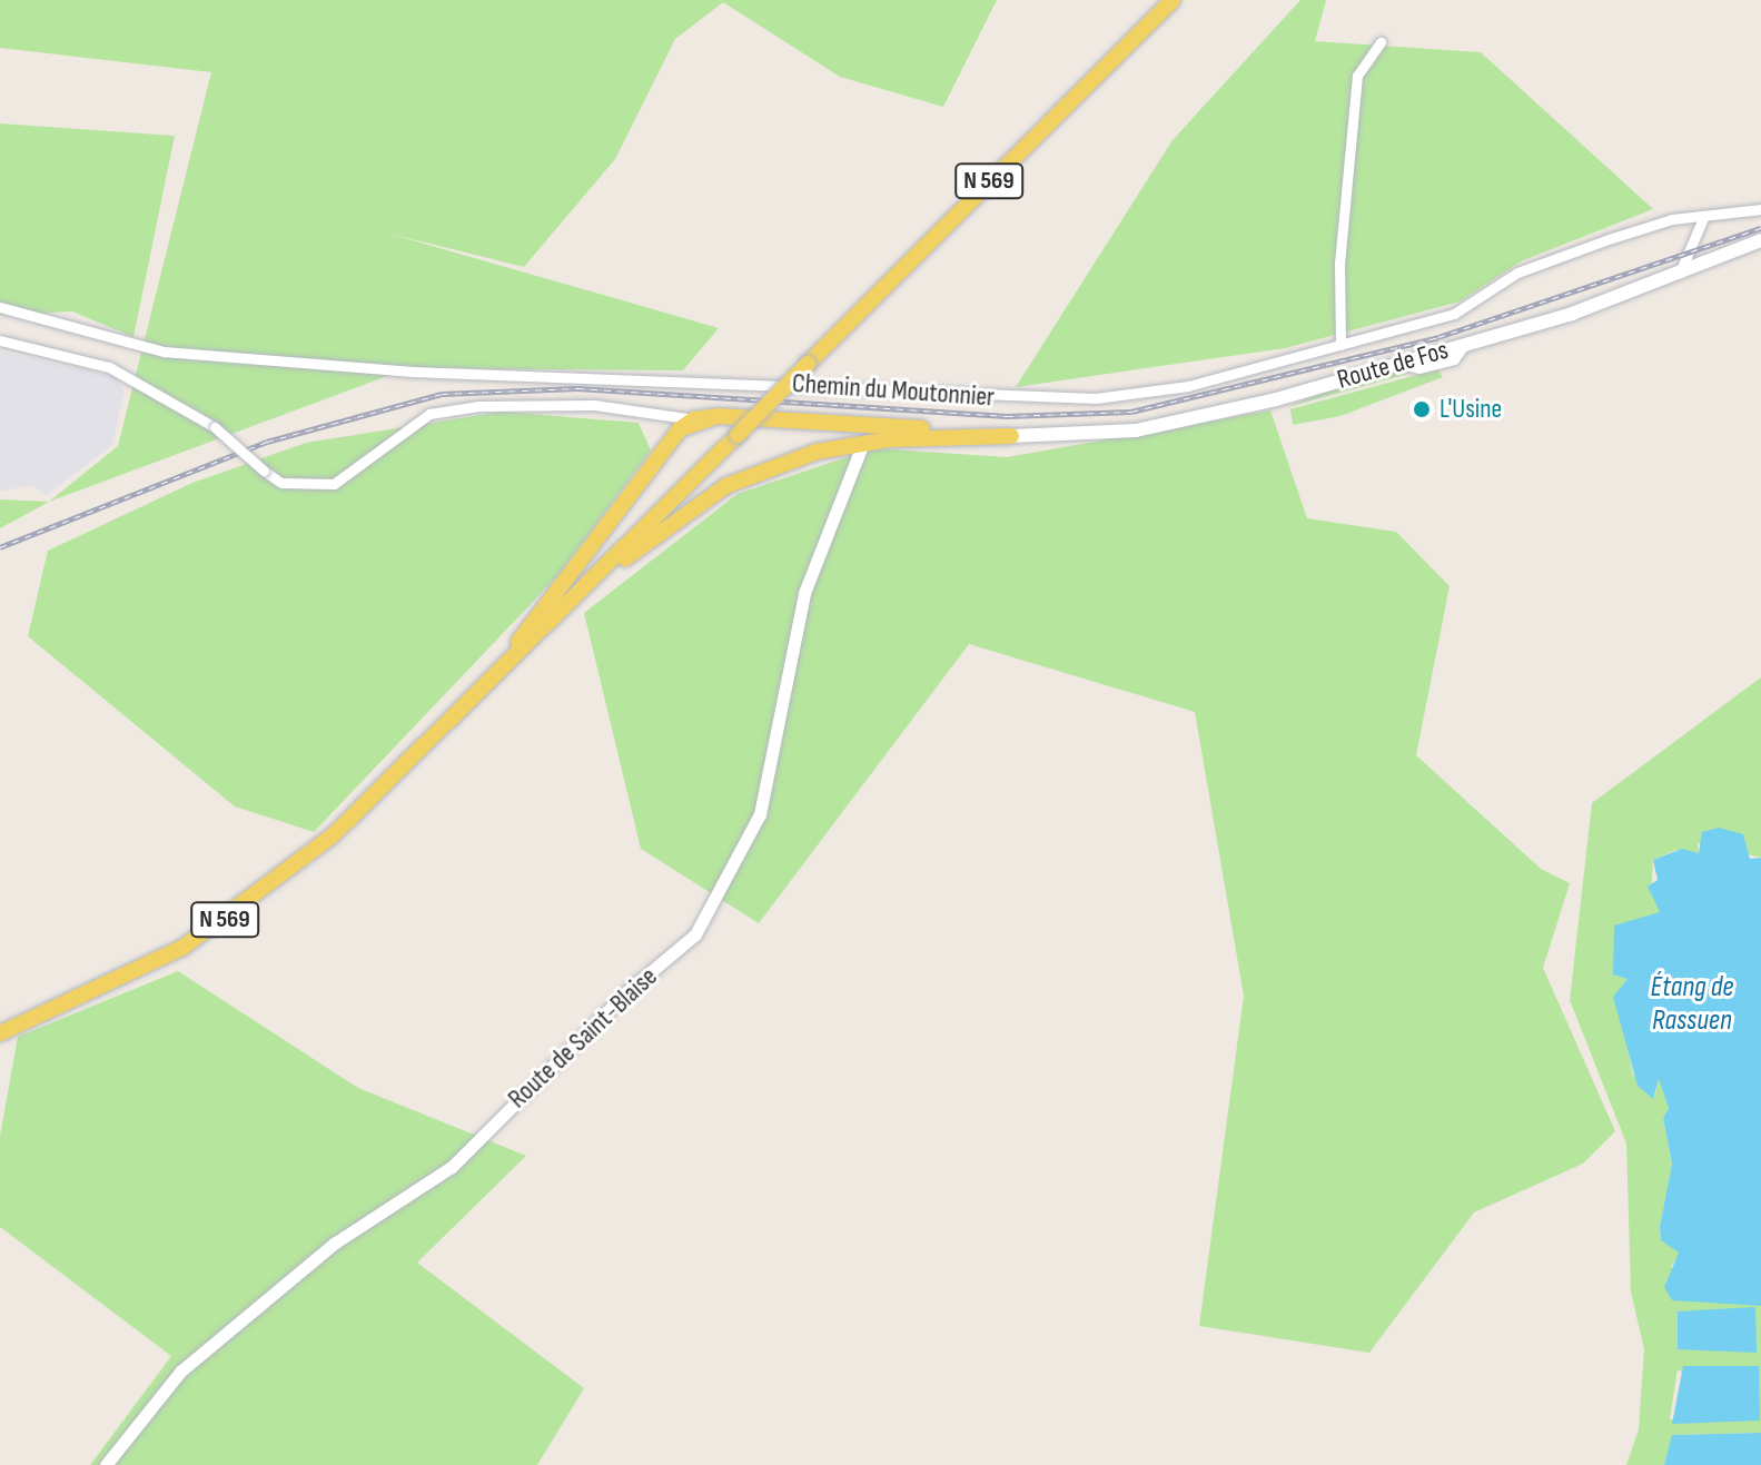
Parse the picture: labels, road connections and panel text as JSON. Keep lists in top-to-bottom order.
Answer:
{
  "streets": {
    "main road": ["N 569", "Route de Fos"],
    "street": ["Chemin du Moutonnier", "Route de Saint-Blaise"]
  },
  "water": ["Étang de Rassuen"],
  "places": ["L'Usine"]
}
